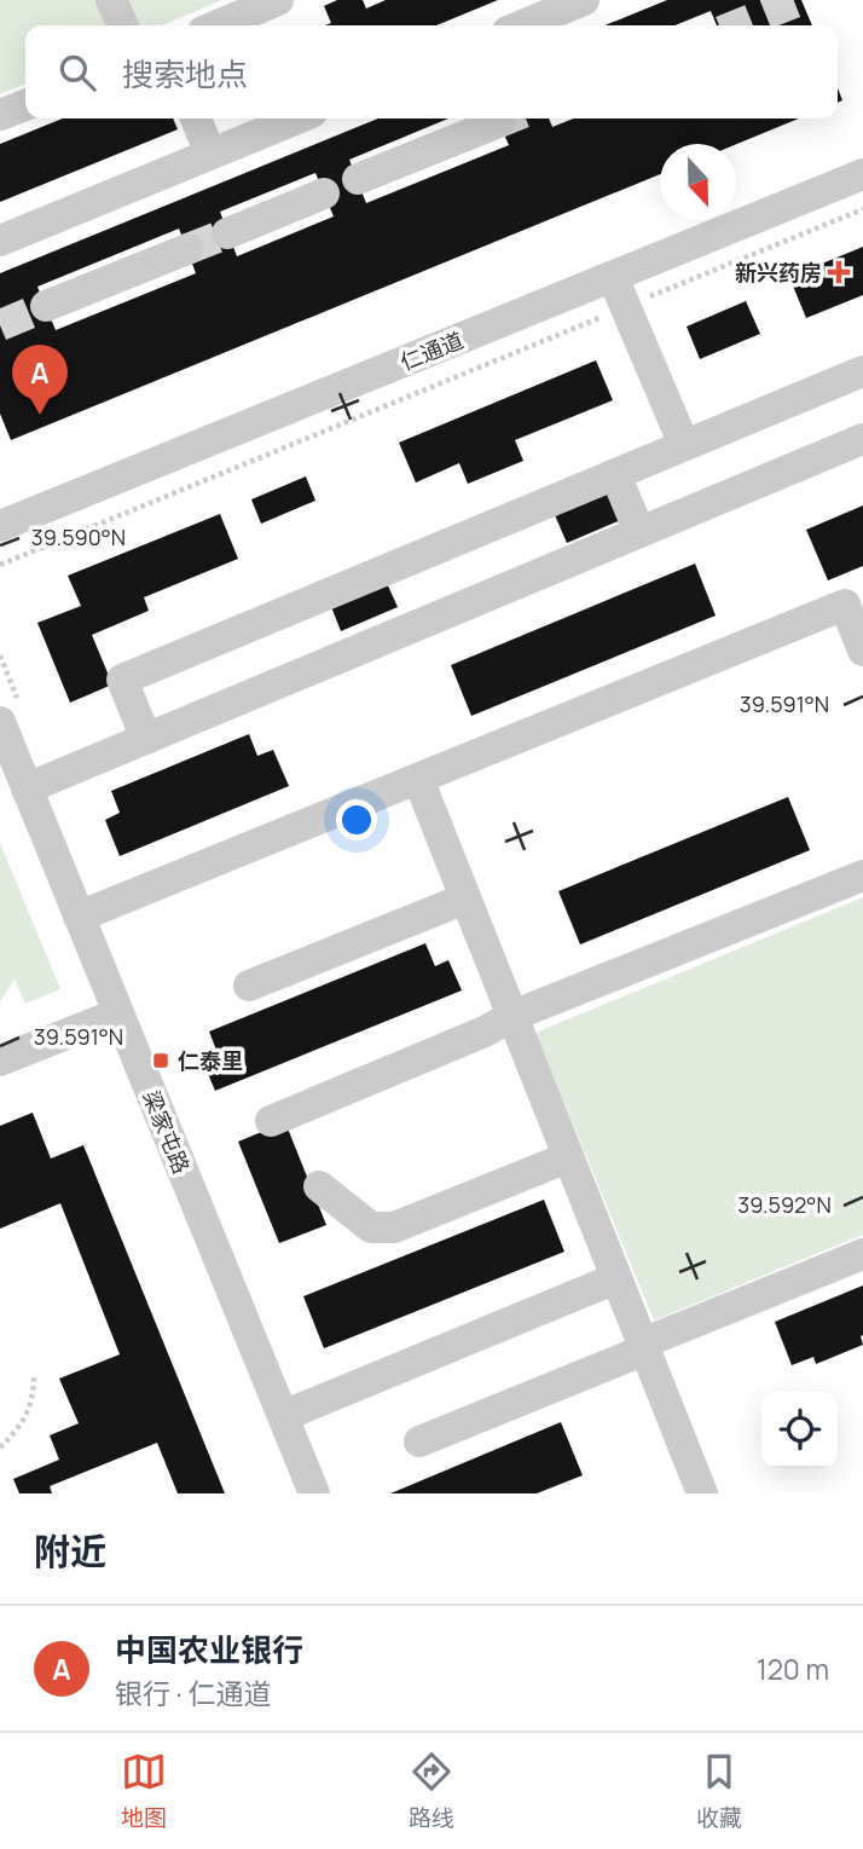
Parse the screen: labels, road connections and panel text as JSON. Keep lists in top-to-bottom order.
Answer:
{
  "streets": {
    "street": ["仁通道", "梁家屯路"]
  },
  "places": {
    "health": ["新兴药房"],
    "transit": ["仁泰里"]
  },
  "north": "bottom",
  "page": {
    "search": "搜索地点",
    "pins": "A",
    "heading": "附近",
    "list": [
      {
        "mark": "A",
        "name": "中国农业银行",
        "note": "银行 · 仁通道",
        "value": "120 m"
      }
    ],
    "nav": ["地图", "路线", "收藏"]
  },
  "coordinates": ["39.590°N", "39.591°N", "39.592°N"]
}
